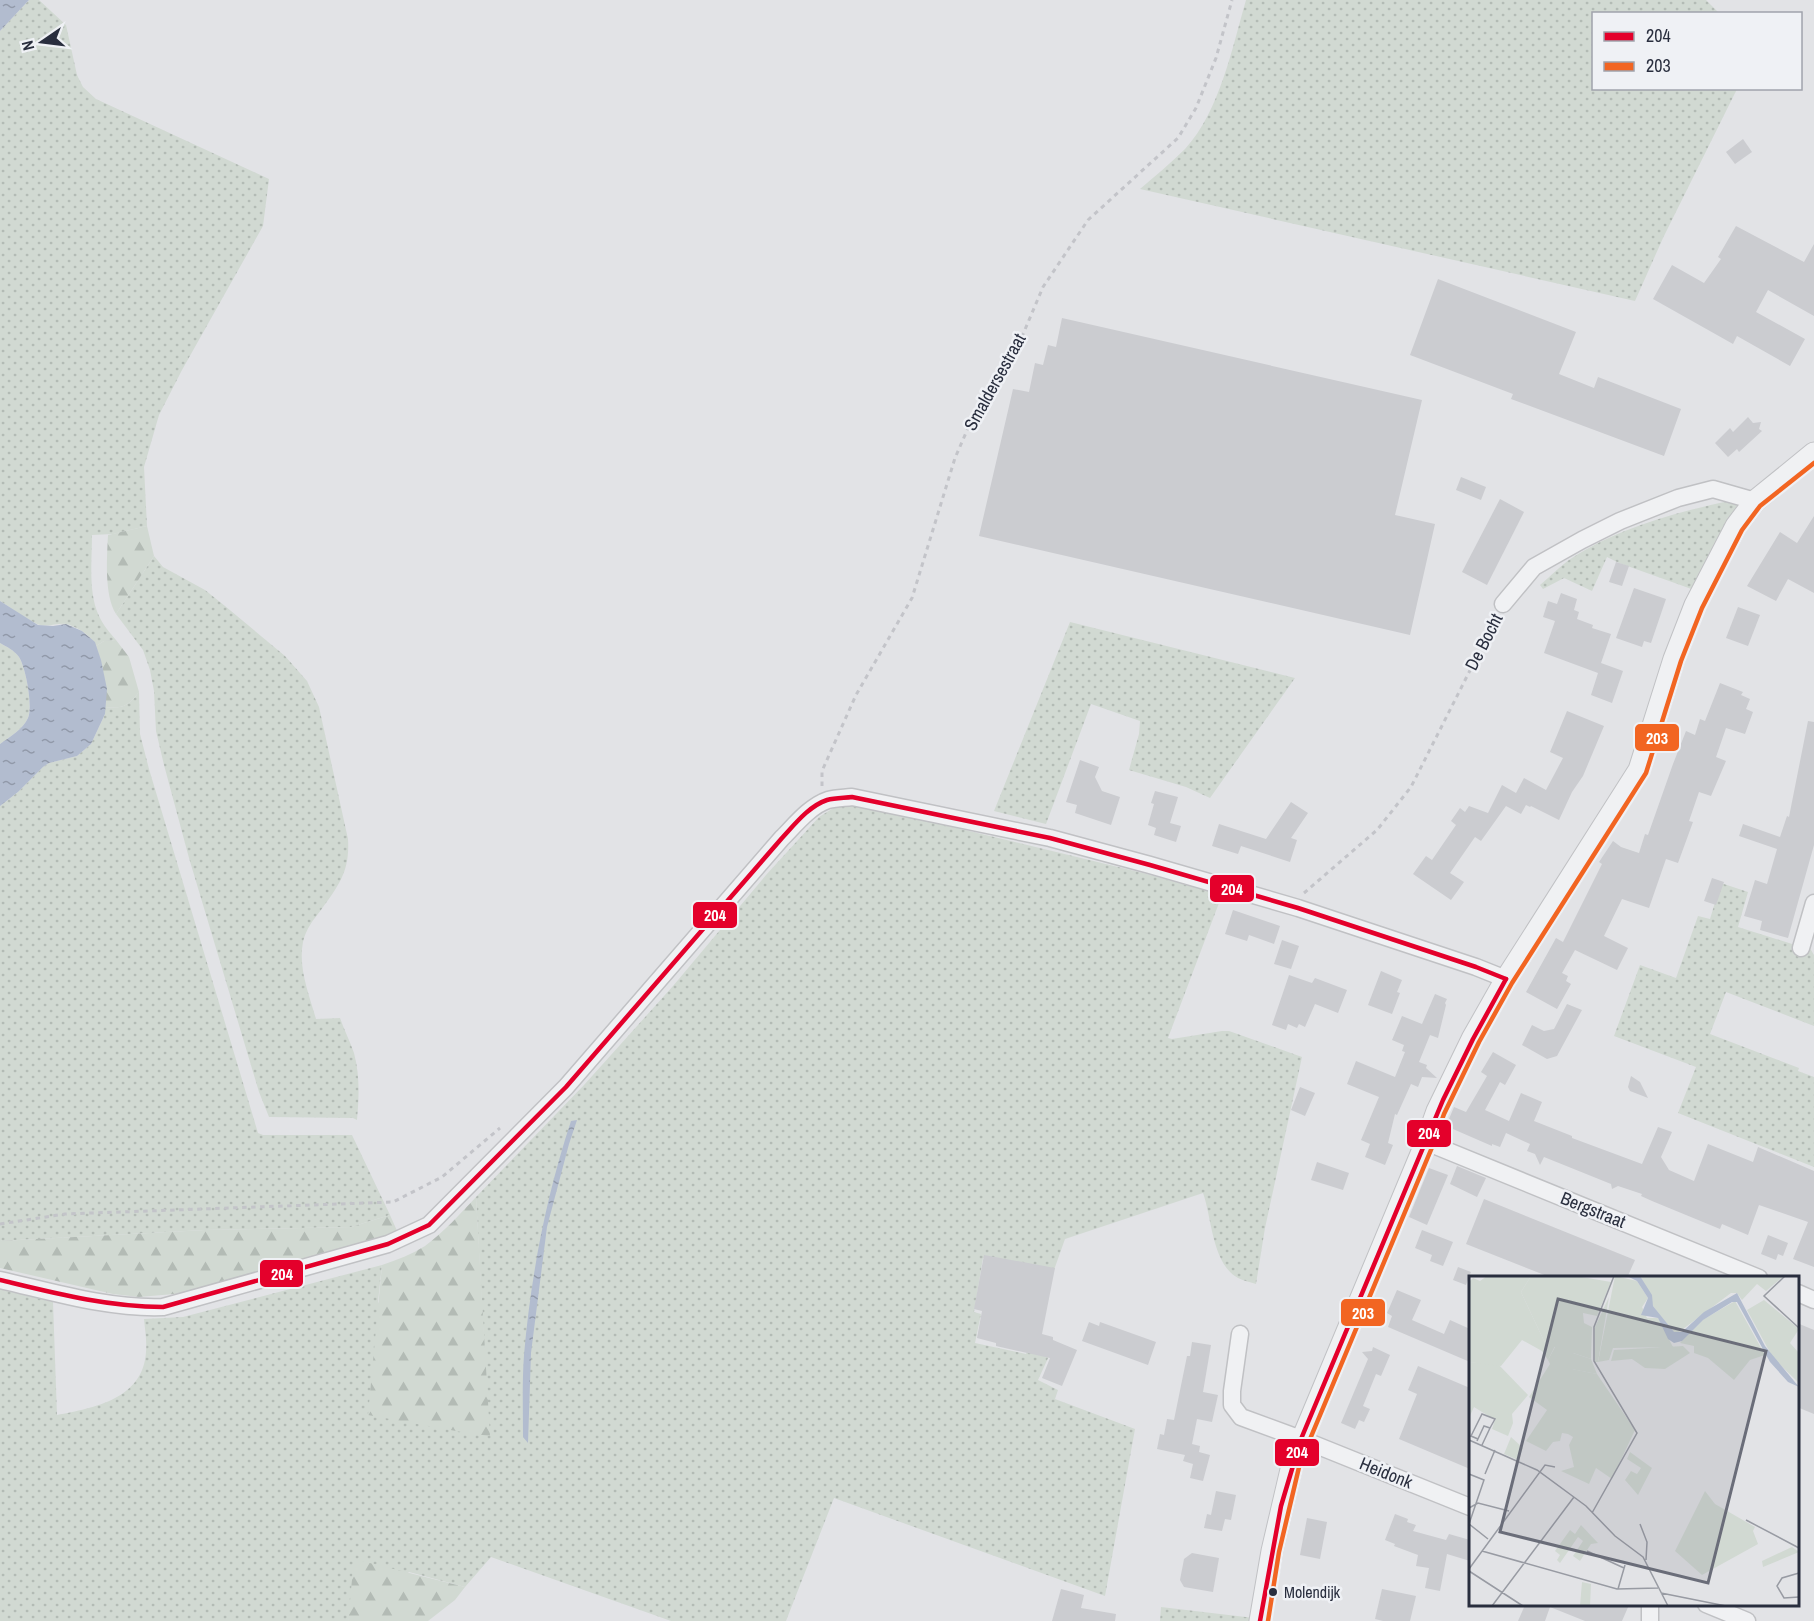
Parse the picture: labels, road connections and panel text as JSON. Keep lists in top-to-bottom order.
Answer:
{
  "streets": {
    "street": ["De Bocht", "Bergstraat", "Heidonk"],
    "path": ["Smaldersestraat"]
  },
  "places": ["Molendijk"],
  "lines": ["transit line 203", "transit line 204"],
  "legend": ["204", "203"],
  "north": "left"
}
